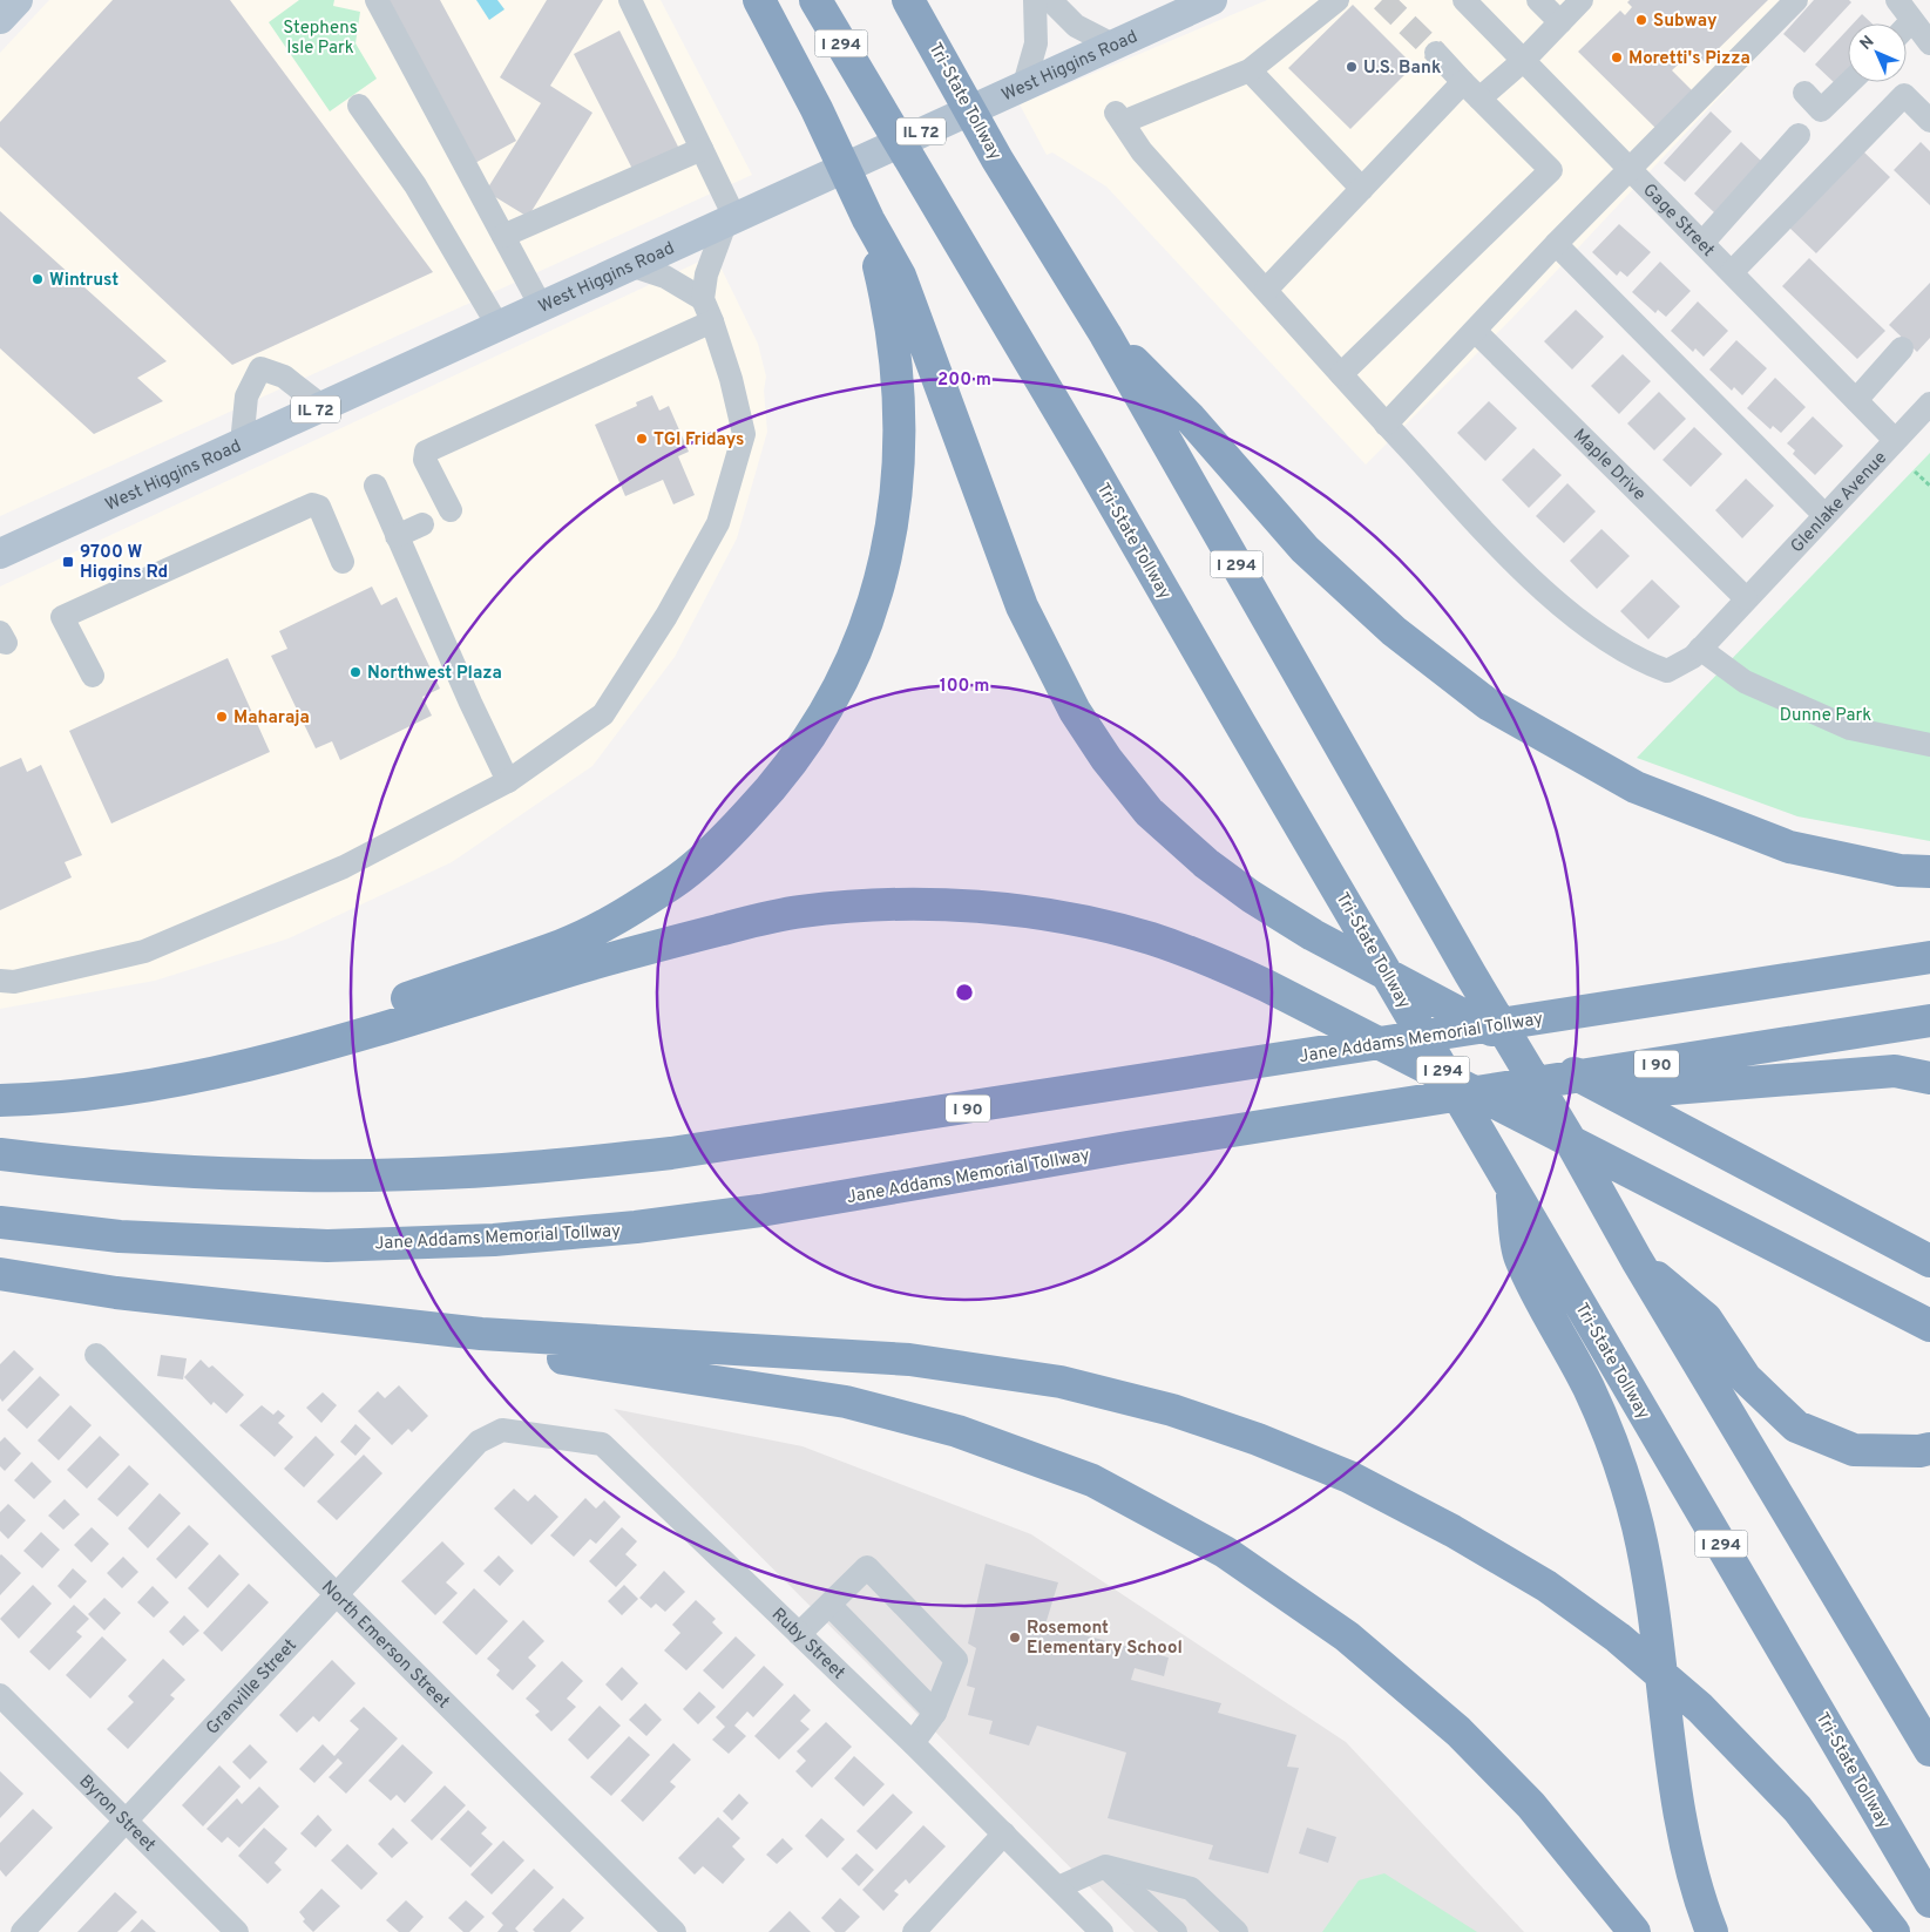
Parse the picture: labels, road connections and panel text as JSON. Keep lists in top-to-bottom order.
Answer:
{
  "streets": {
    "highway": [
      "I 294",
      "Tri-State Tollway",
      "Jane Addams Memorial Tollway",
      "I 90"
    ],
    "main road": ["West Higgins Road", "IL 72"],
    "street": [
      "Gage Street",
      "Maple Drive",
      "Glenlake Avenue",
      "North Emerson Street",
      "Ruby Street",
      "Granville Street",
      "Byron Street"
    ]
  },
  "crossings": [
    ["Gage Street", "Glenlake Avenue"],
    ["Maple Drive", "Glenlake Avenue"],
    ["North Emerson Street", "Granville Street"],
    ["Ruby Street", "Granville Street"],
    ["Granville Street", "Byron Street"]
  ],
  "parks": ["Stephens Isle Park", "Dunne Park"],
  "places": {
    "other": [
      "Subway",
      "Moretti's Pizza",
      "U.S. Bank",
      "Wintrust",
      "TGI Fridays",
      "Northwest Plaza",
      "Maharaja",
      "Rosemont Elementary School"
    ],
    "transit": ["9700 W Higgins Rd"]
  },
  "north": "top left",
  "rings": ["200 m", "100 m"]
}
